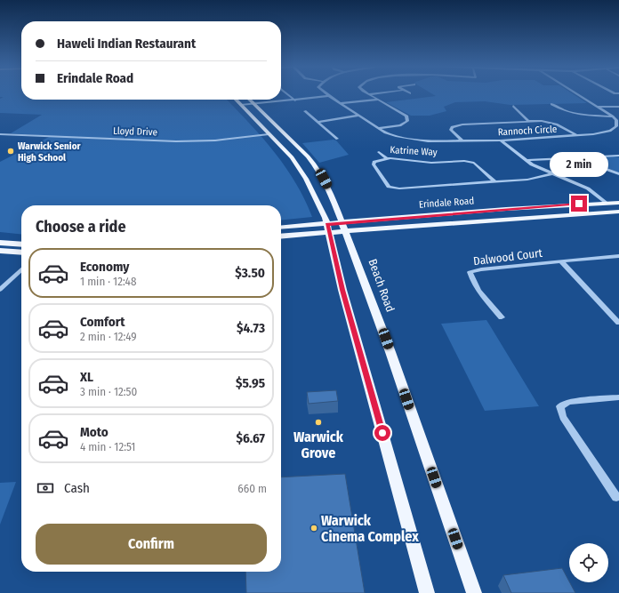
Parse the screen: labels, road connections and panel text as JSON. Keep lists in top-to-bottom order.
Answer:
{
  "streets": {
    "main road": ["Erindale Road", "Beach Road"],
    "street": [
      "Rannoch Circle",
      "Lloyd Drive",
      "Katrine Way",
      "Dalwood Court"
    ]
  },
  "crossings": [
    ["Erindale Road", "Beach Road"]
  ],
  "places": ["Warwick Senior High School", "Warwick Grove", "Warwick Cinema Complex"],
  "page": {
    "banner": ["Haweli Indian Restaurant", "Erindale Road"],
    "bubble": "2 min",
    "heading": "Choose a ride",
    "list": [
      {
        "name": "Economy",
        "note": "1 min · 12:48",
        "value": "$3.50"
      },
      {
        "name": "Comfort",
        "note": "2 min · 12:49",
        "value": "$4.73"
      },
      {
        "name": "XL",
        "note": "3 min · 12:50",
        "value": "$5.95"
      },
      {
        "name": "Moto",
        "note": "4 min · 12:51",
        "value": "$6.67"
      }
    ],
    "pay": ["Cash", "660 m"],
    "buttons": "Confirm"
  }
}
